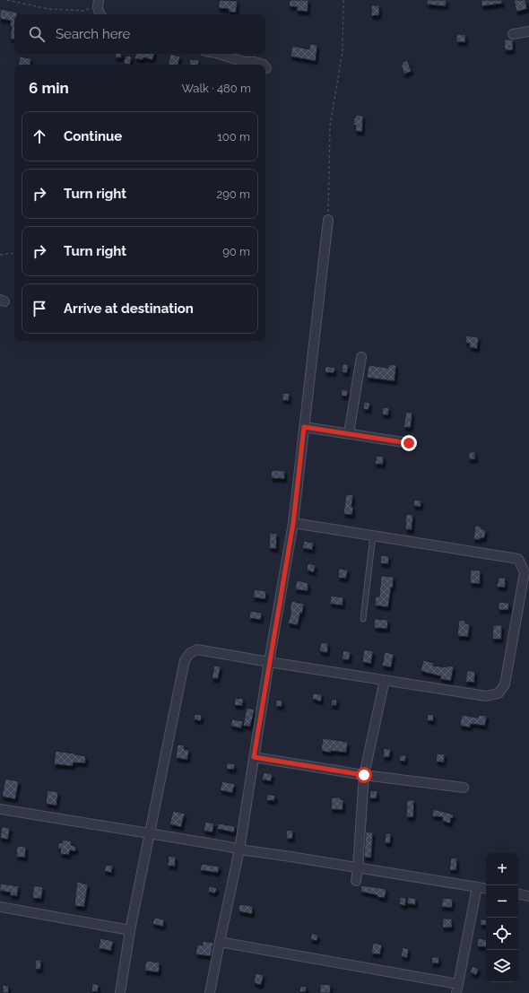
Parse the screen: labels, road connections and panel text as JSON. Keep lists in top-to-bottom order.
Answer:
{
  "page": {
    "search": "Search here",
    "heading": ["6 min", "Walk · 480 m"],
    "list": [
      ["Continue", "100 m"],
      ["Turn right", "290 m"],
      ["Turn right", "90 m"],
      "Arrive at destination"
    ],
    "map_buttons": ["+", "−"]
  }
}
